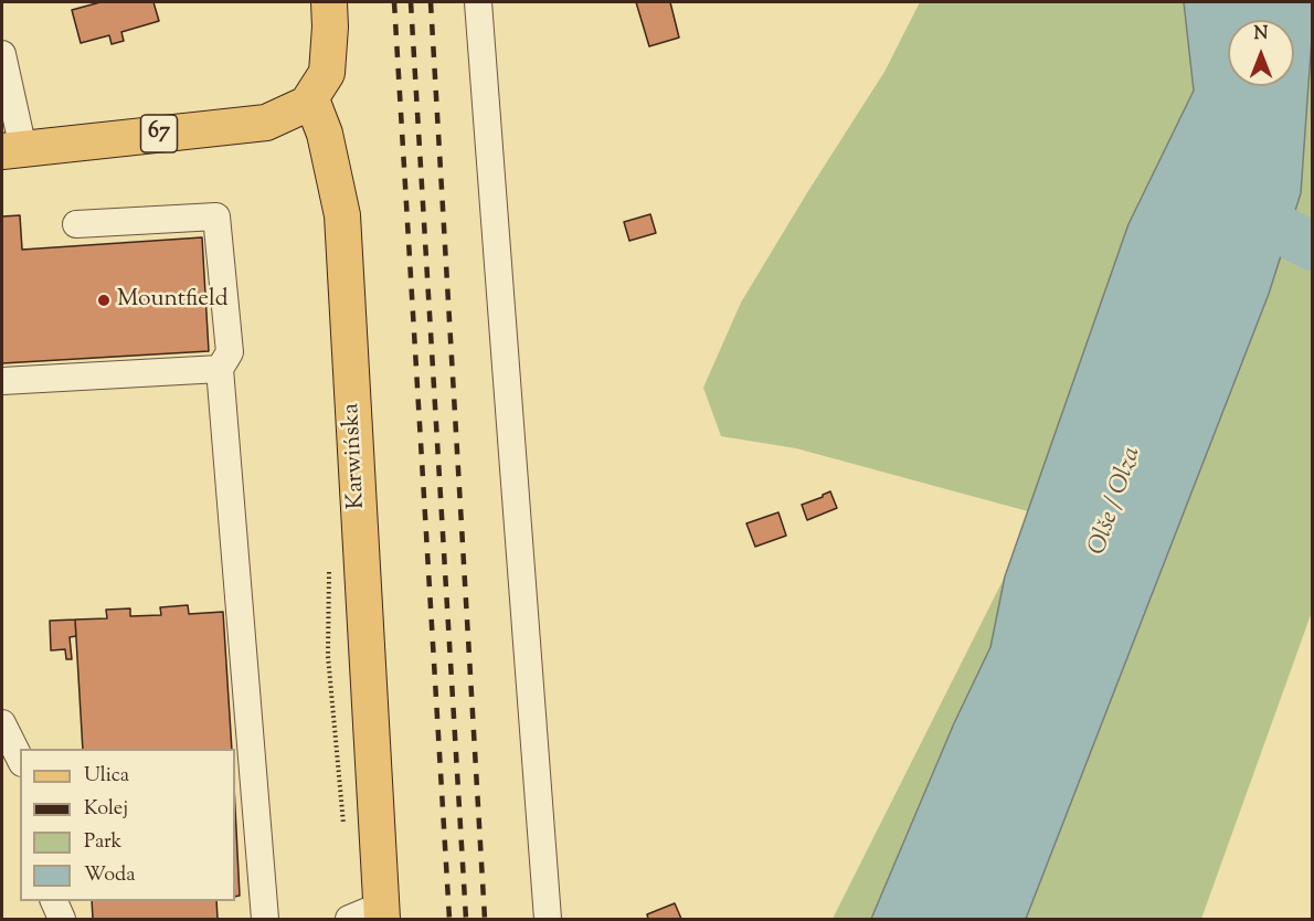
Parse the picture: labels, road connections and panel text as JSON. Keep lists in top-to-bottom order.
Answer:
{
  "streets": {
    "main road": ["67", "Karwińska"]
  },
  "crossings": [
    ["67", "Karwińska"]
  ],
  "water": ["Olše / Olza"],
  "places": ["Mountfield"],
  "legend": [
    "Ulica",
    "Kolej",
    "Park",
    "Woda"
  ],
  "north": "top"
}
